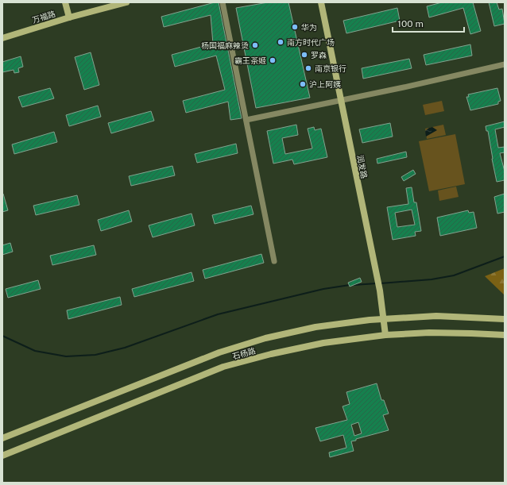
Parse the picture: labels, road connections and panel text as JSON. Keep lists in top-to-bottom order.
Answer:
{
  "streets": {
    "main road": ["万福路", "润发路", "石杨路"]
  },
  "crossings": [
    ["润发路", "石杨路"]
  ],
  "places": [
    "华为",
    "南方时代广场",
    "杨国福麻辣烫",
    "罗森",
    "霸王茶姬",
    "南京银行",
    "沪上阿姨"
  ],
  "scale_bar": "100 m"
}
